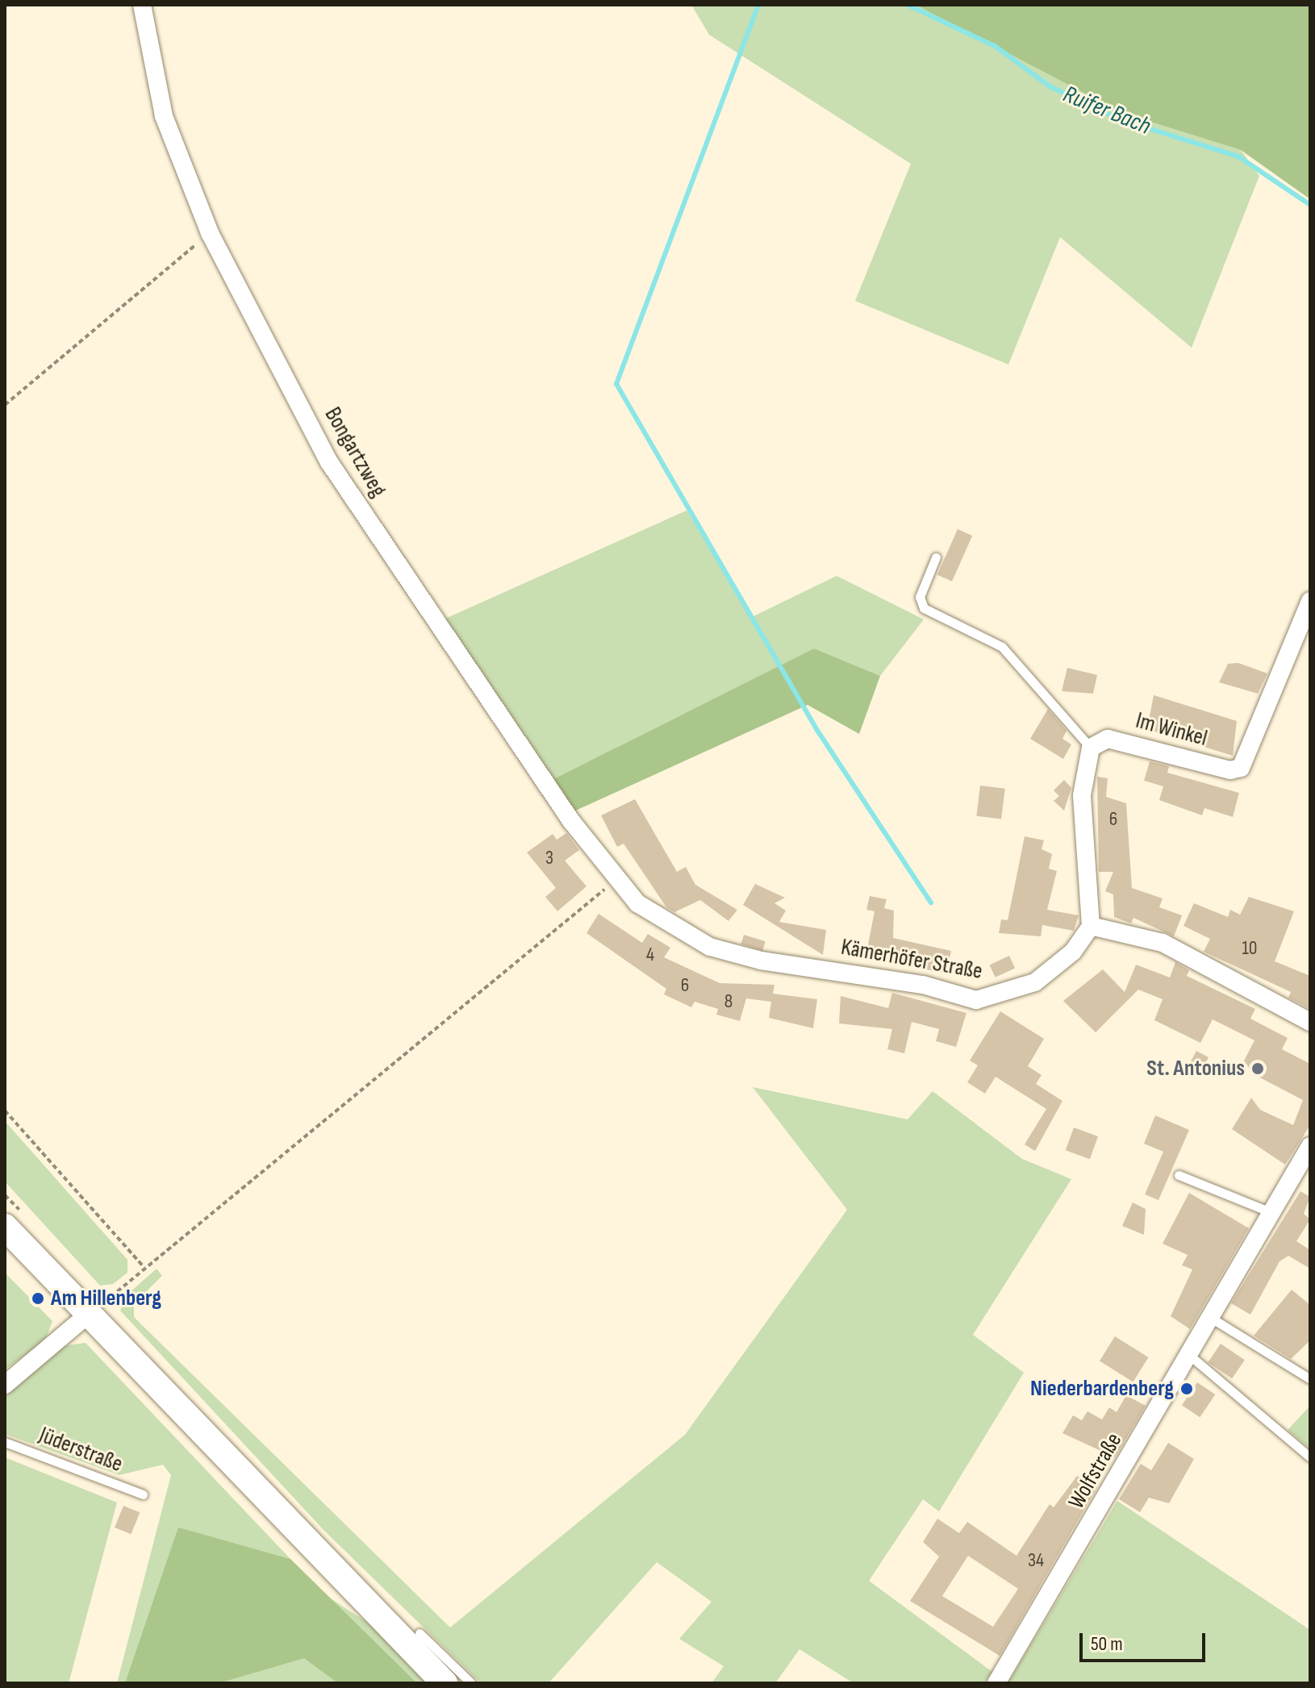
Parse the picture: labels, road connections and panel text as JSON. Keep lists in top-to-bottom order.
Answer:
{
  "streets": {
    "street": [
      "Bongartzweg",
      "Im Winkel",
      "Kämerhöfer Straße",
      "Wolfstraße"
    ],
    "lane": ["Jüderstraße"]
  },
  "crossings": [
    ["Bongartzweg", "Kämerhöfer Straße"]
  ],
  "water": ["Ruifer Bach"],
  "places": ["St. Antonius", "Am Hillenberg", "Niederbardenberg"],
  "house_numbers": [
    "6",
    "3",
    "10",
    "4",
    "6",
    "8",
    "34"
  ],
  "scale_bar": "50 m"
}
